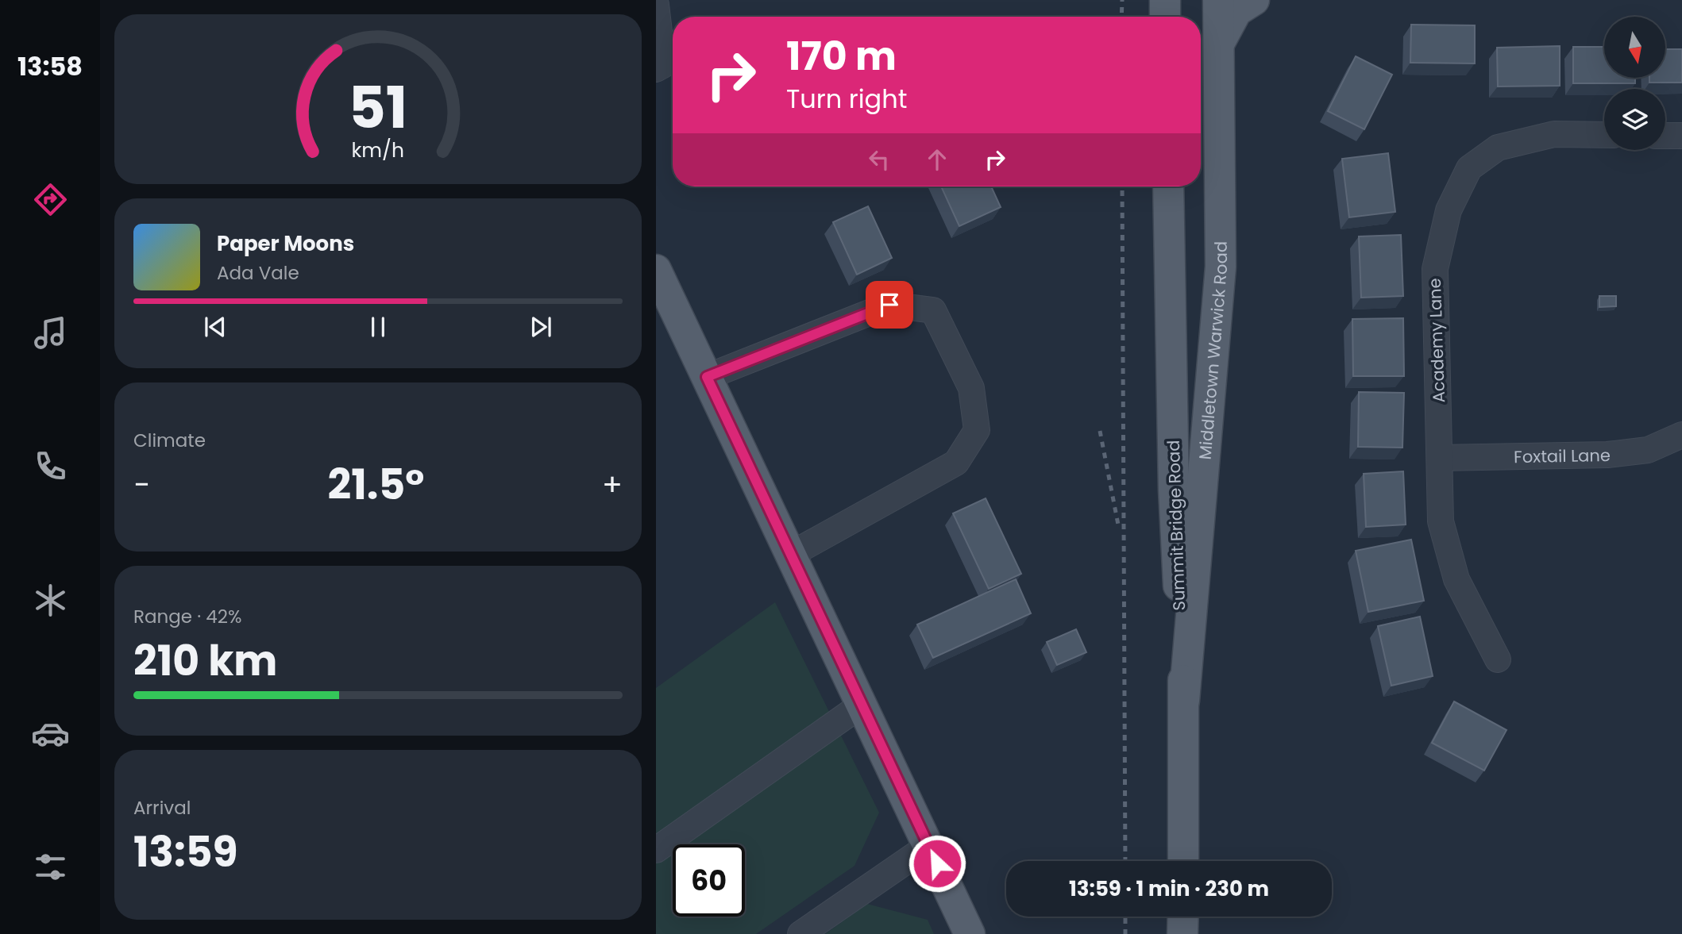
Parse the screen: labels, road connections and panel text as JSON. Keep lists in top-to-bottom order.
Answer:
{
  "streets": {
    "main road": ["Middletown Warwick Road", "Summit Bridge Road"],
    "street": ["Academy Lane", "Foxtail Lane"]
  },
  "crossings": [
    ["Academy Lane", "Foxtail Lane"],
    ["Middletown Warwick Road", "Summit Bridge Road"]
  ],
  "north": "bottom",
  "page": {
    "tabs": "13:58",
    "turn": ["170 m", "Turn right"],
    "song": ["Paper Moons", "Ada Vale"],
    "tile": [
      "Climate",
      ["Range · 42%", "210 km"],
      ["Arrival", "13:59"]
    ],
    "heat": ["−", "21.5°", "+"],
    "limit": "60",
    "trip": "13:59 · 1 min · 230 m",
    "gauge": ["51", "km/h"]
  }
}
